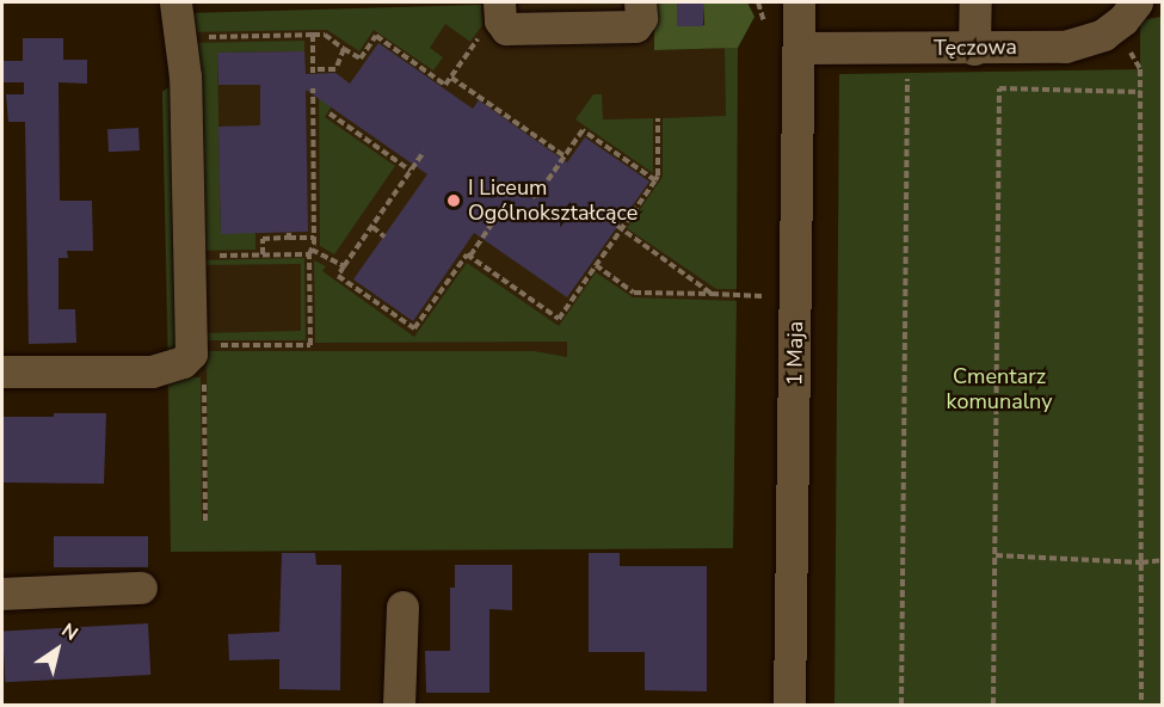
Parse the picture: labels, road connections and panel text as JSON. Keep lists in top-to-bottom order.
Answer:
{
  "streets": {
    "street": ["Tęczowa", "1 Maja"]
  },
  "crossings": [
    ["Tęczowa", "1 Maja"]
  ],
  "parks": ["Cmentarz komunalny"],
  "places": ["I Liceum Ogólnokształcące"],
  "north": "top right"
}
